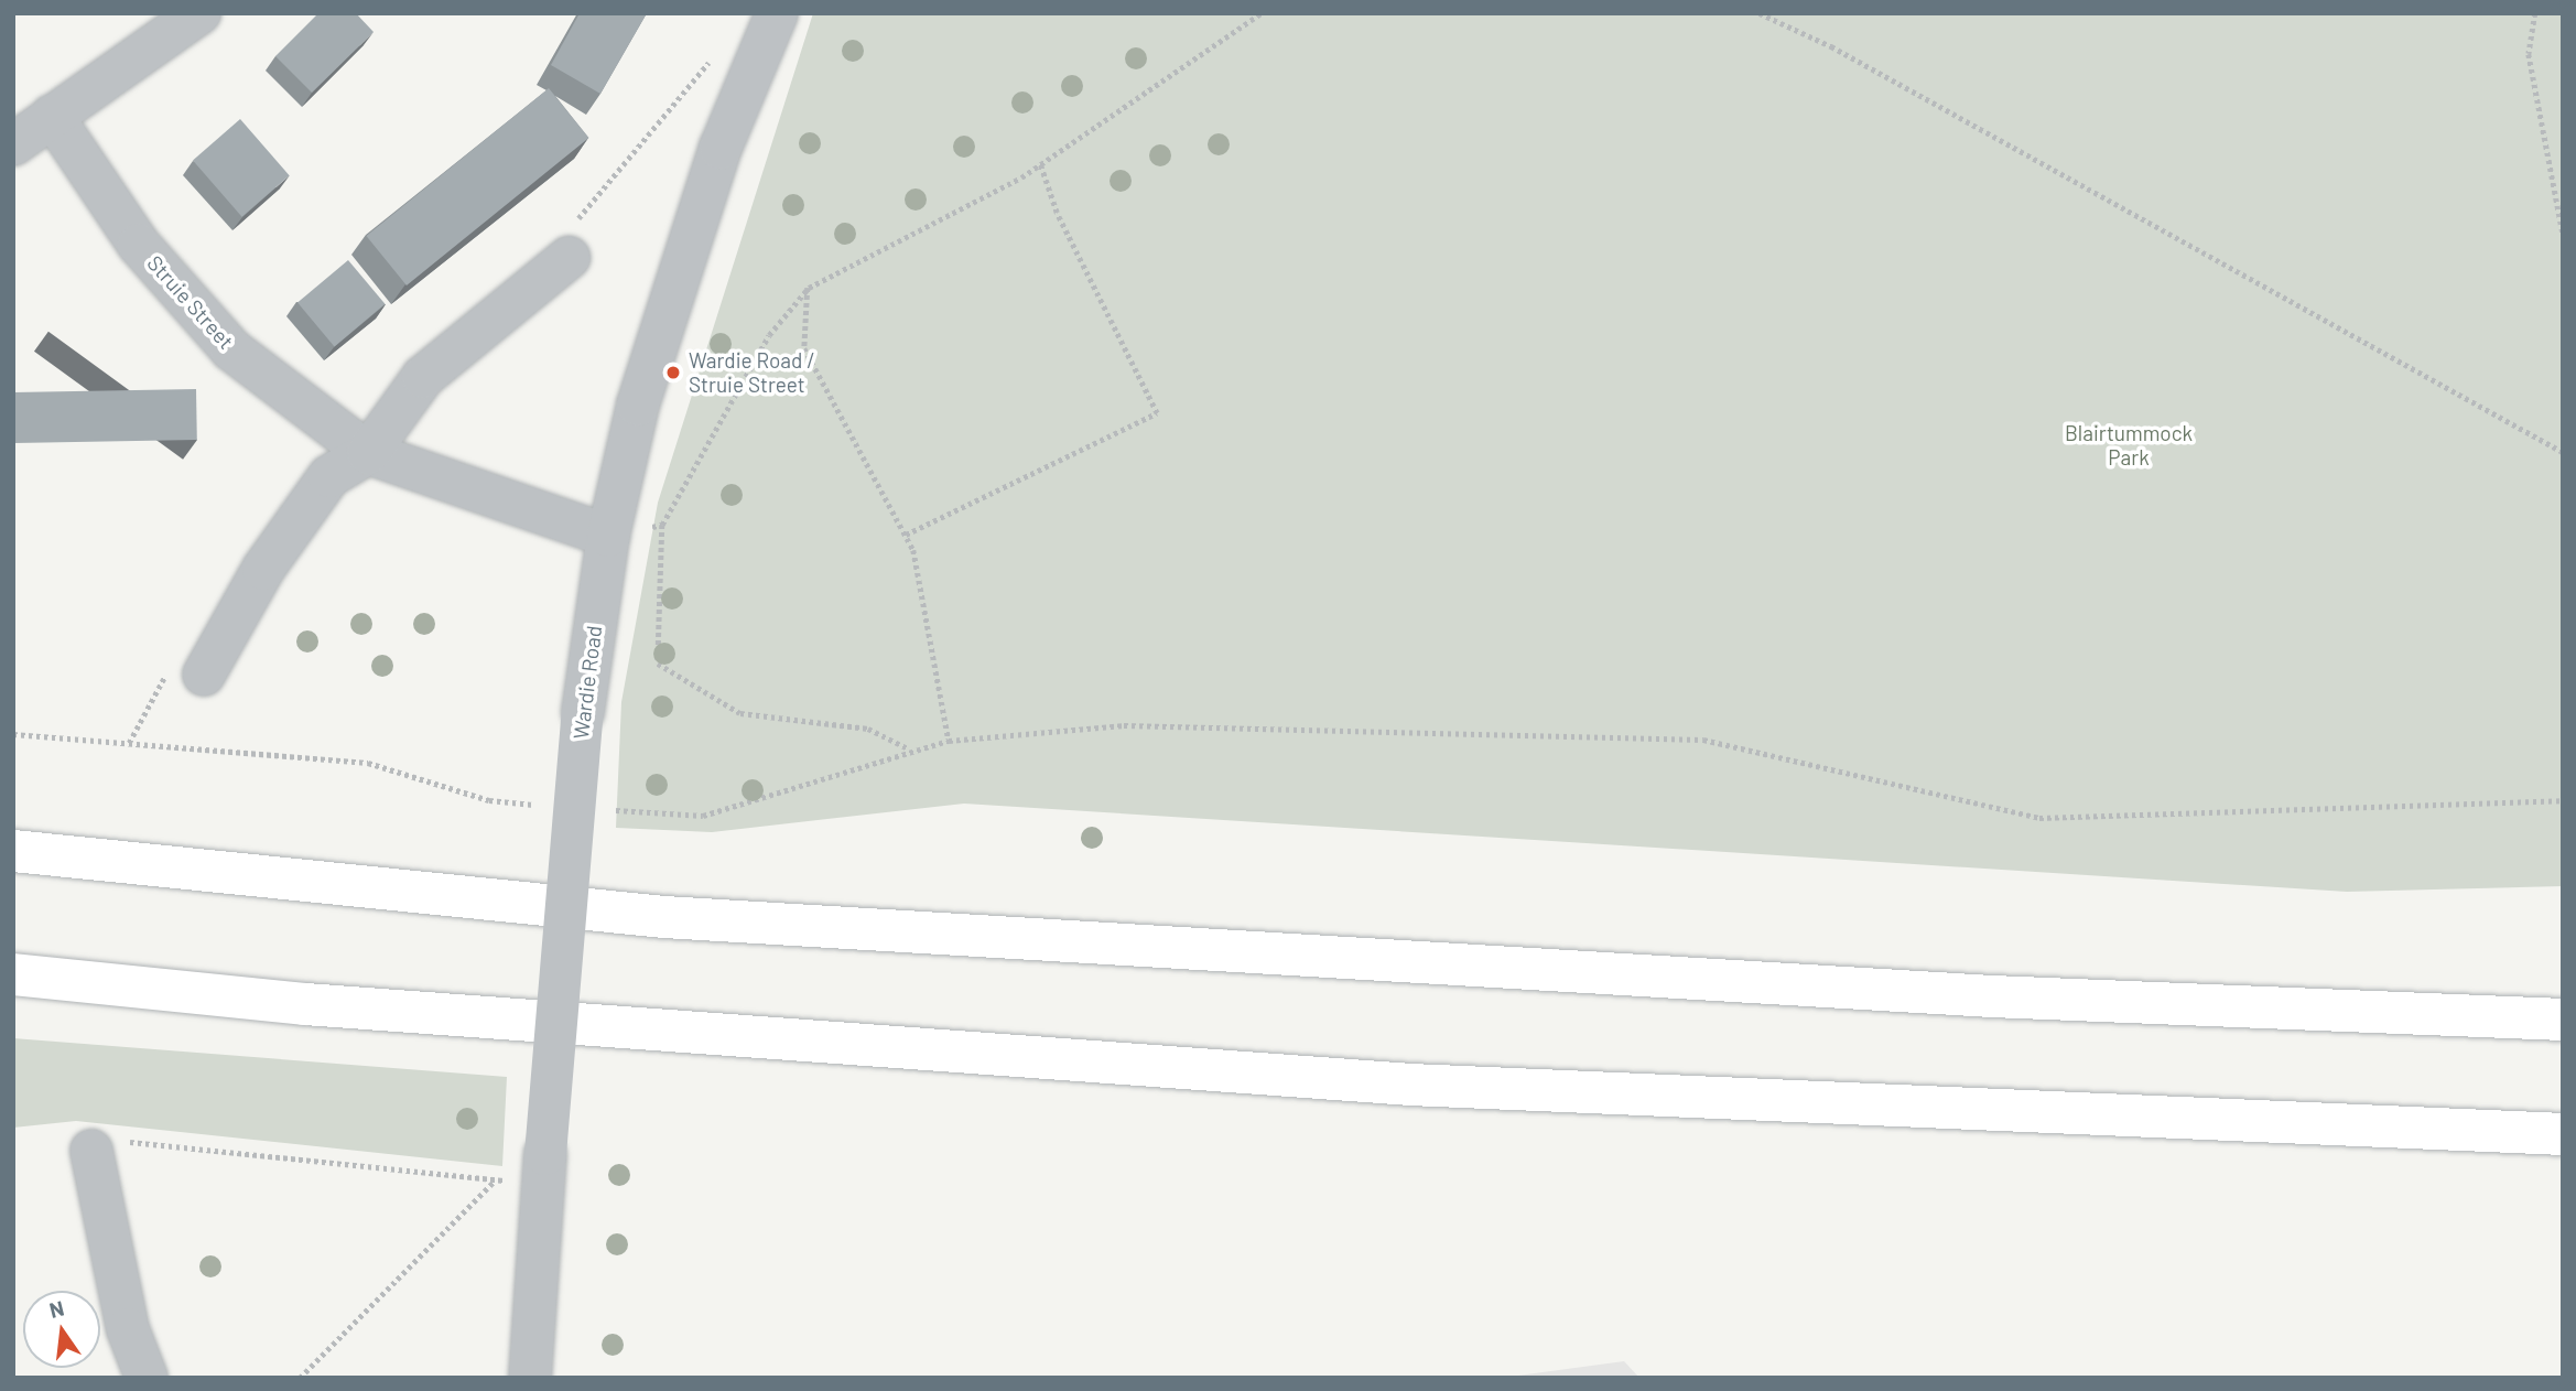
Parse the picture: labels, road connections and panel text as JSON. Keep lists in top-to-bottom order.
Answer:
{
  "streets": {
    "street": ["Struie Street", "Wardie Road"]
  },
  "crossings": [
    ["Struie Street", "Wardie Road"]
  ],
  "parks": ["Blairtummock Park"],
  "places": ["Wardie Road / Struie Street"],
  "north": "top"
}
